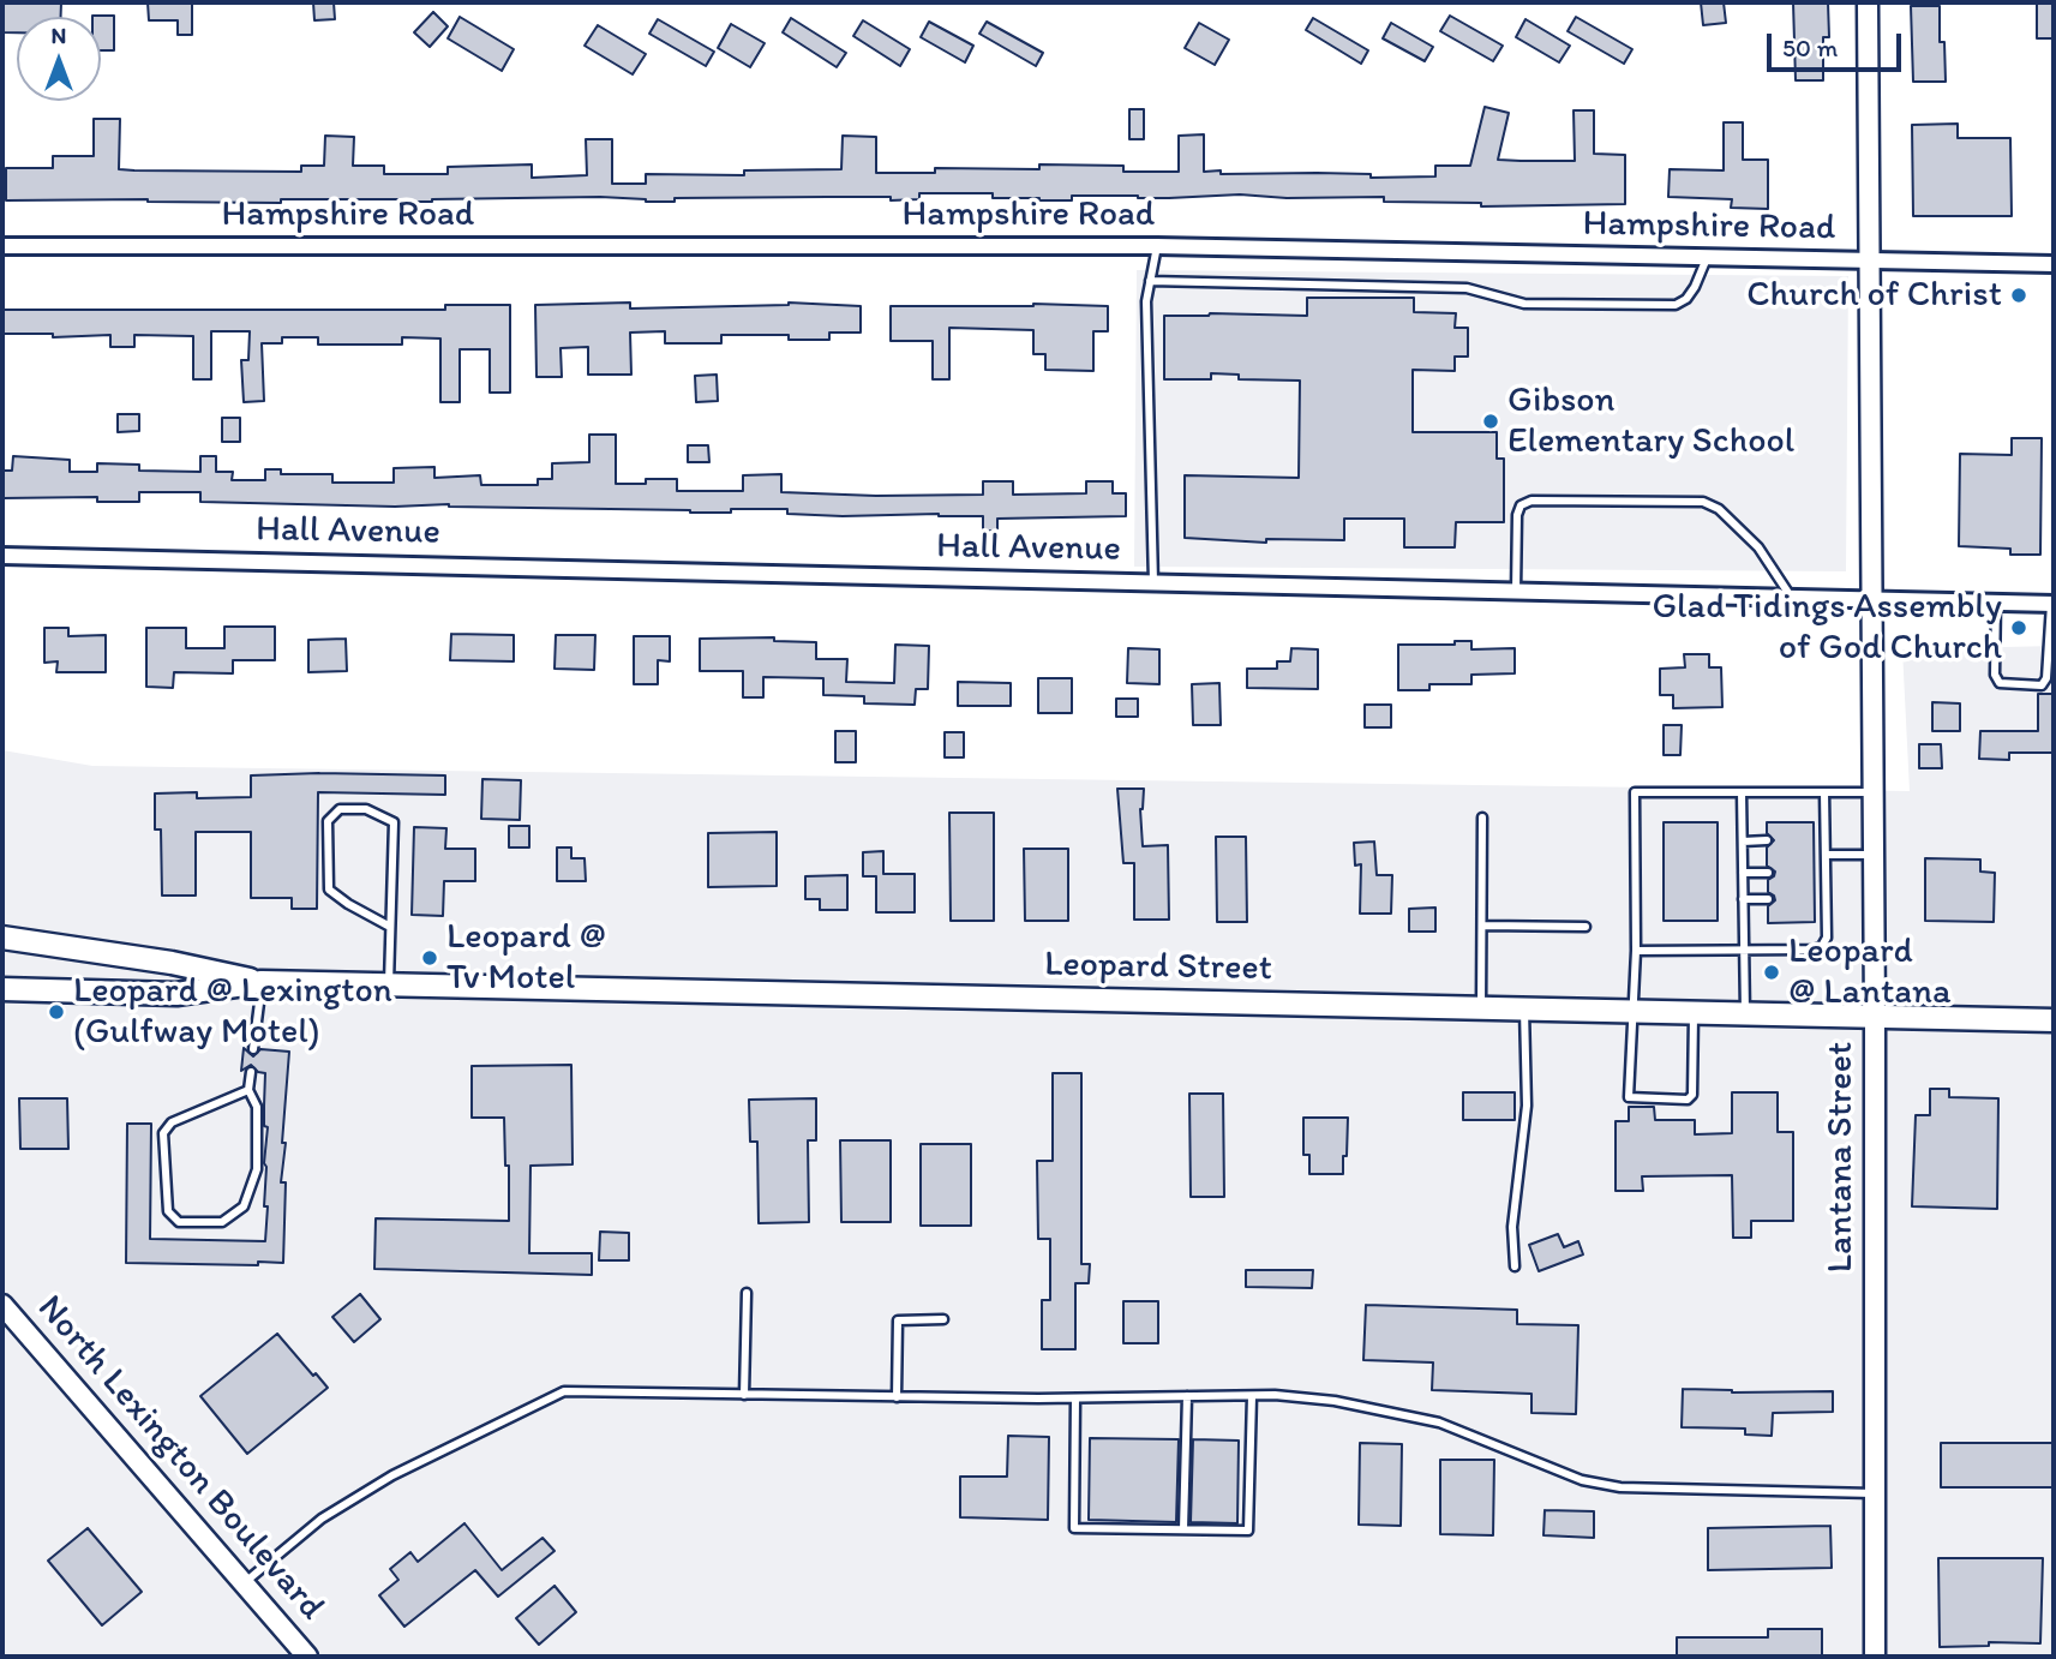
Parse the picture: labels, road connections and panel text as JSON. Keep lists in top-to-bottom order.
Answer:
{
  "streets": {
    "main road": ["Leopard Street"],
    "street": [
      "Hampshire Road",
      "Hall Avenue",
      "Lantana Street",
      "North Lexington Boulevard"
    ]
  },
  "crossings": [
    ["Hampshire Road", "Lantana Street"],
    ["Hall Avenue", "Lantana Street"],
    ["Leopard Street", "Lantana Street"]
  ],
  "places": [
    "Church of Christ",
    "Gibson Elementary School",
    "Glad Tidings Assembly of God Church",
    "Leopard @ Tv Motel",
    "Leopard @ Lantana",
    "Leopard @ Lexington (Gulfway Motel)"
  ],
  "scale_bar": "50 m",
  "north": "top"
}
